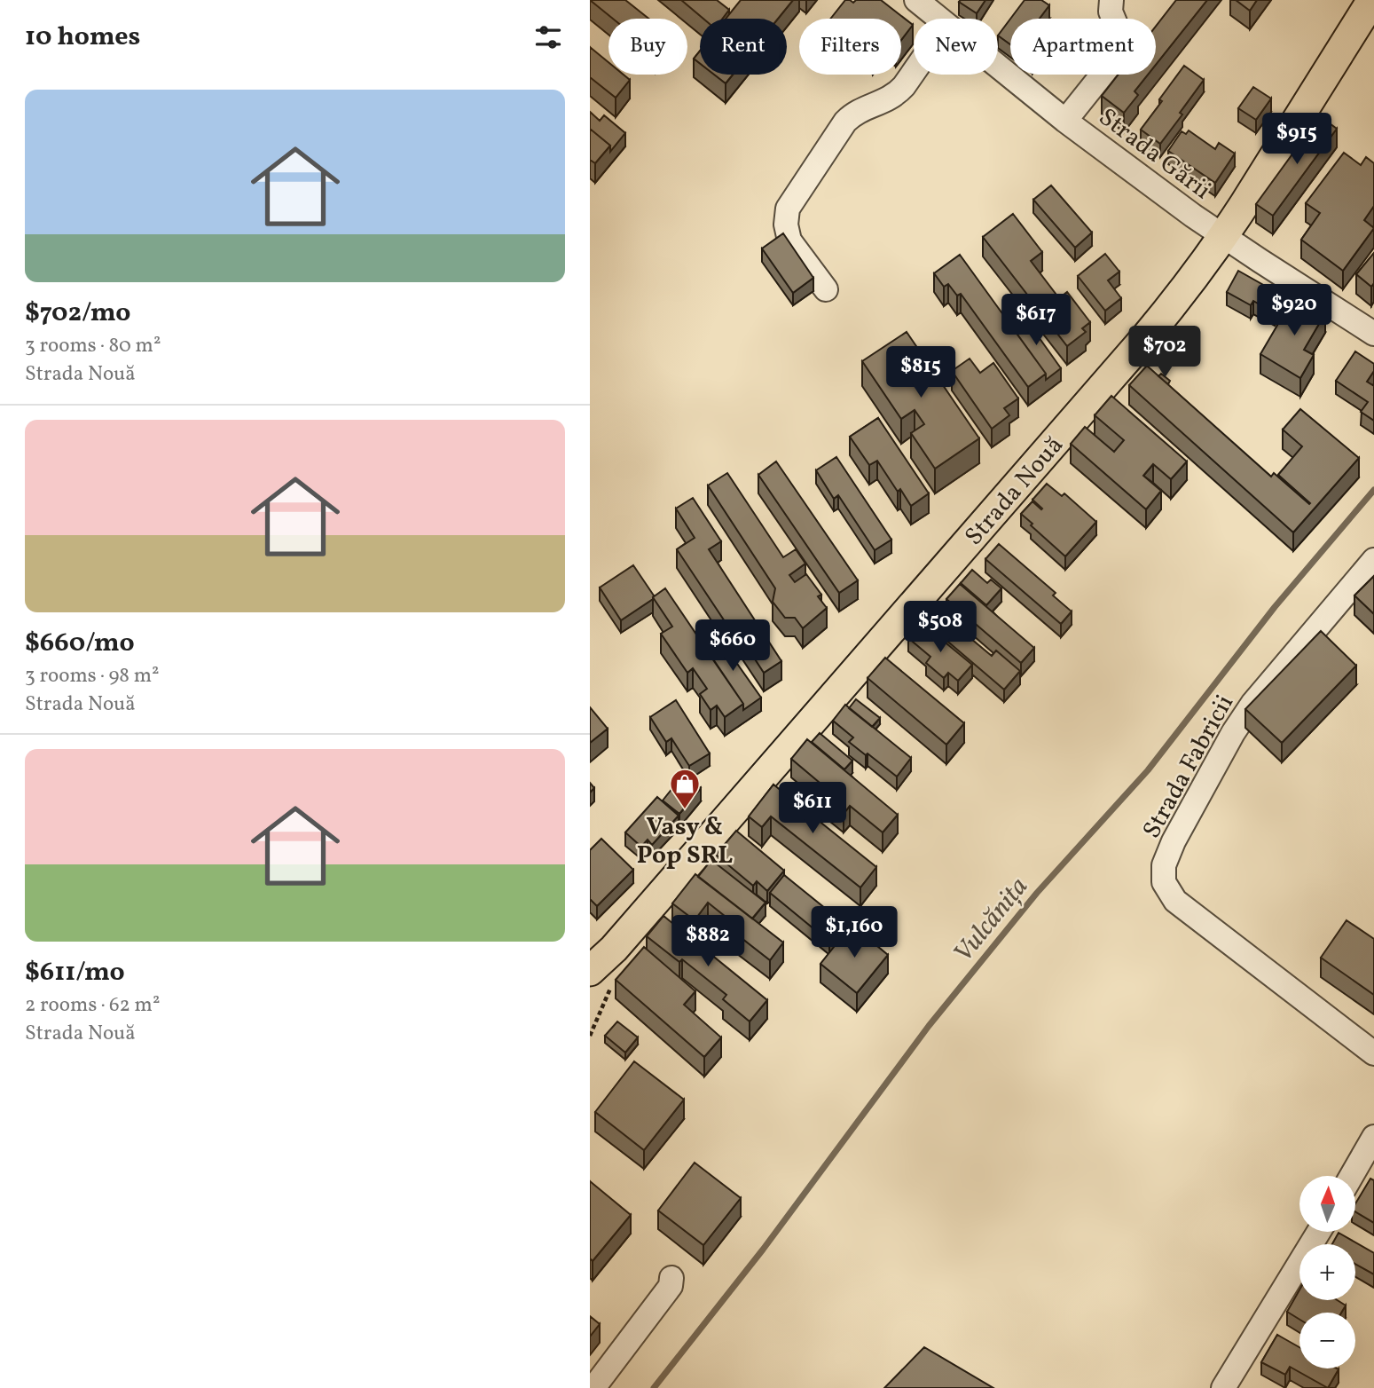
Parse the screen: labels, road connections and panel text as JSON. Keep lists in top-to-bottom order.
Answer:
{
  "streets": {
    "main road": ["Strada Nouă"],
    "street": ["Strada Gării", "Strada Fabricii"]
  },
  "crossings": [
    ["Strada Gării", "Strada Nouă"]
  ],
  "water": ["Vulcănița"],
  "places": {
    "shop": ["Vasy & Pop SRL"]
  },
  "north": "top",
  "page": {
    "heading": "10 homes",
    "chip": [
      "Buy",
      "Rent",
      "Filters",
      "New",
      "Apartment"
    ],
    "list": [
      {
        "name": "$702/mo",
        "note": "3 rooms · 80 m² · Strada Nouă"
      },
      {
        "name": "$660/mo",
        "note": "3 rooms · 98 m² · Strada Nouă"
      },
      {
        "name": "$611/mo",
        "note": "2 rooms · 62 m² · Strada Nouă"
      }
    ],
    "price": [
      "$915",
      "$920",
      "$617",
      "$702",
      "$815",
      "$508",
      "$660",
      "$611",
      "$1,160",
      "$882"
    ],
    "map_buttons": ["+", "−"]
  }
}
